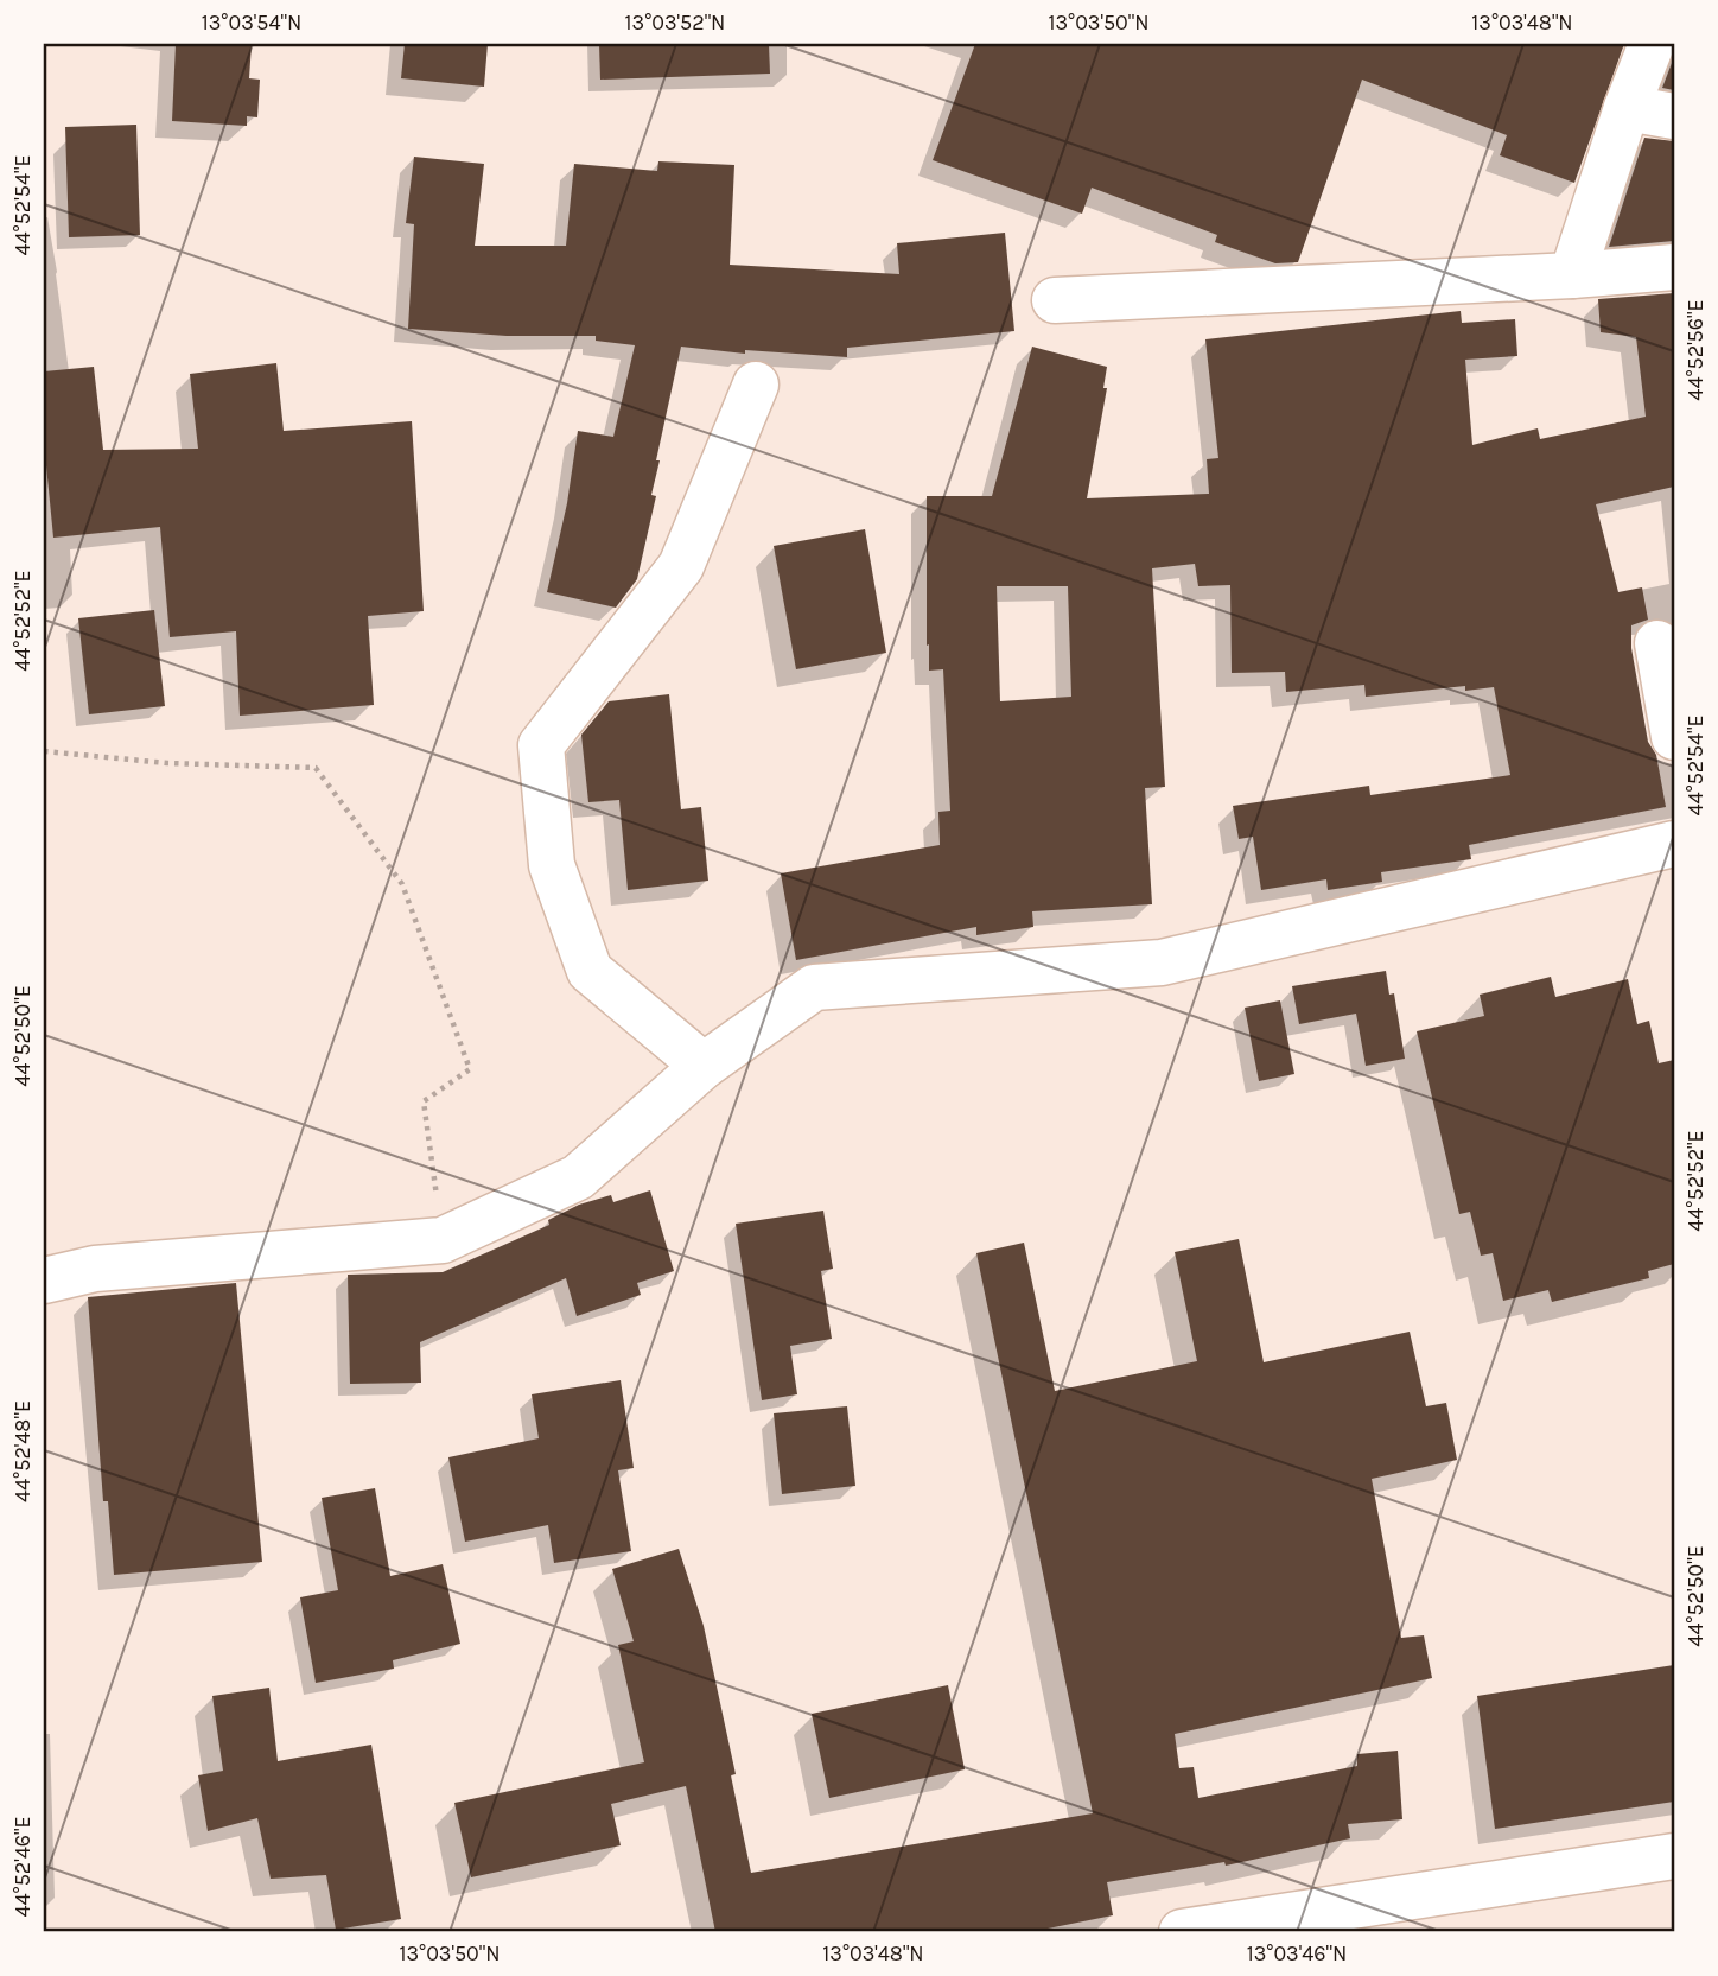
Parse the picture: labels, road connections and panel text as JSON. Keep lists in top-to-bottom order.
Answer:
{
  "coordinates": [
    "13°03'54\"N",
    "13°03'52\"N",
    "13°03'50\"N",
    "13°03'48\"N",
    "44°52'54\"E",
    "44°52'56\"E",
    "44°52'52\"E",
    "44°52'50\"E",
    "44°52'48\"E",
    "44°52'46\"E",
    "13°03'46\"N"
  ]
}
